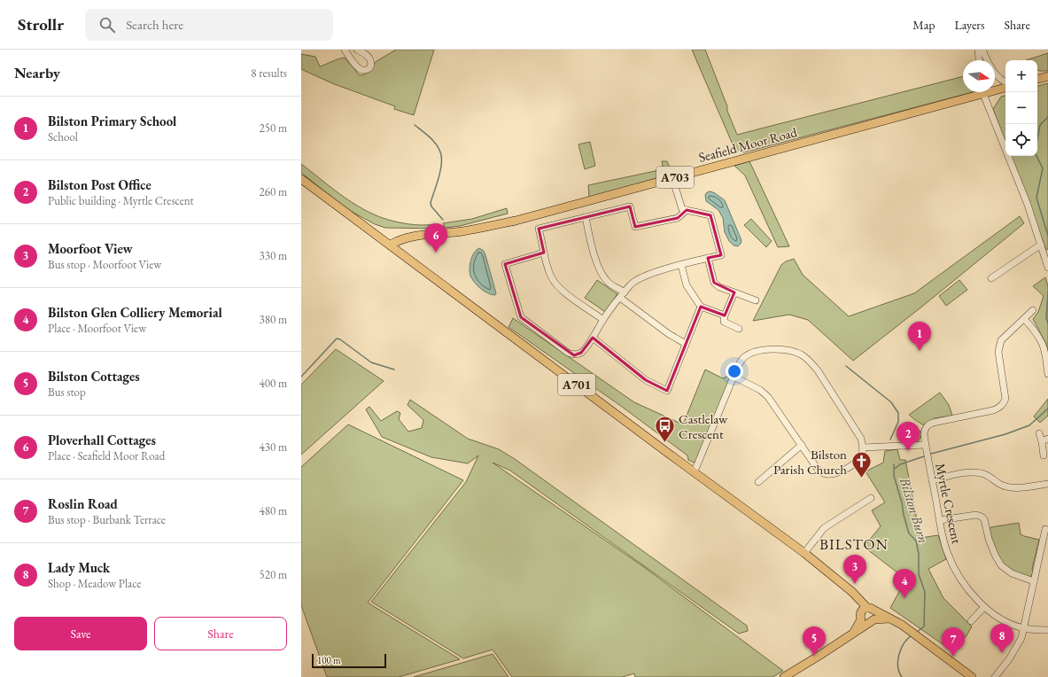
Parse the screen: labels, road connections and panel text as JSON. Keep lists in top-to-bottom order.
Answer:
{
  "streets": {
    "main road": ["Seafield Moor Road", "A703", "A701"],
    "street": ["Myrtle Crescent"]
  },
  "crossings": [
    ["Seafield Moor Road", "A701"]
  ],
  "districts": ["BILSTON"],
  "water": ["Bilston Burn"],
  "places": {
    "bus stop": ["Castlelaw Crescent"],
    "church": ["Bilston Parish Church"]
  },
  "scale_bar": "100 m",
  "north": "right",
  "page": {
    "header": "Strollr",
    "search": "Search here",
    "nav": ["Map", "Layers", "Share"],
    "heading": ["Nearby", "8 results"],
    "map_buttons": ["+", "−"],
    "list": [
      {
        "mark": "1",
        "name": "Bilston Primary School",
        "note": "School",
        "value": "250 m"
      },
      {
        "mark": "2",
        "name": "Bilston Post Office",
        "note": "Public building · Myrtle Crescent",
        "value": "260 m"
      },
      {
        "mark": "3",
        "name": "Moorfoot View",
        "note": "Bus stop · Moorfoot View",
        "value": "330 m"
      },
      {
        "mark": "4",
        "name": "Bilston Glen Colliery Memorial",
        "note": "Place · Moorfoot View",
        "value": "380 m"
      },
      {
        "mark": "5",
        "name": "Bilston Cottages",
        "note": "Bus stop",
        "value": "400 m"
      },
      {
        "mark": "6",
        "name": "Ploverhall Cottages",
        "note": "Place · Seafield Moor Road",
        "value": "430 m"
      },
      {
        "mark": "7",
        "name": "Roslin Road",
        "note": "Bus stop · Burbank Terrace",
        "value": "480 m"
      },
      {
        "mark": "8",
        "name": "Lady Muck",
        "note": "Shop · Meadow Place",
        "value": "520 m"
      }
    ],
    "pins": [
      "6",
      "1",
      "2",
      "3",
      "4",
      "8",
      "5",
      "7"
    ],
    "buttons": ["Save", "Share"],
    "scale": "100 m"
  }
}
